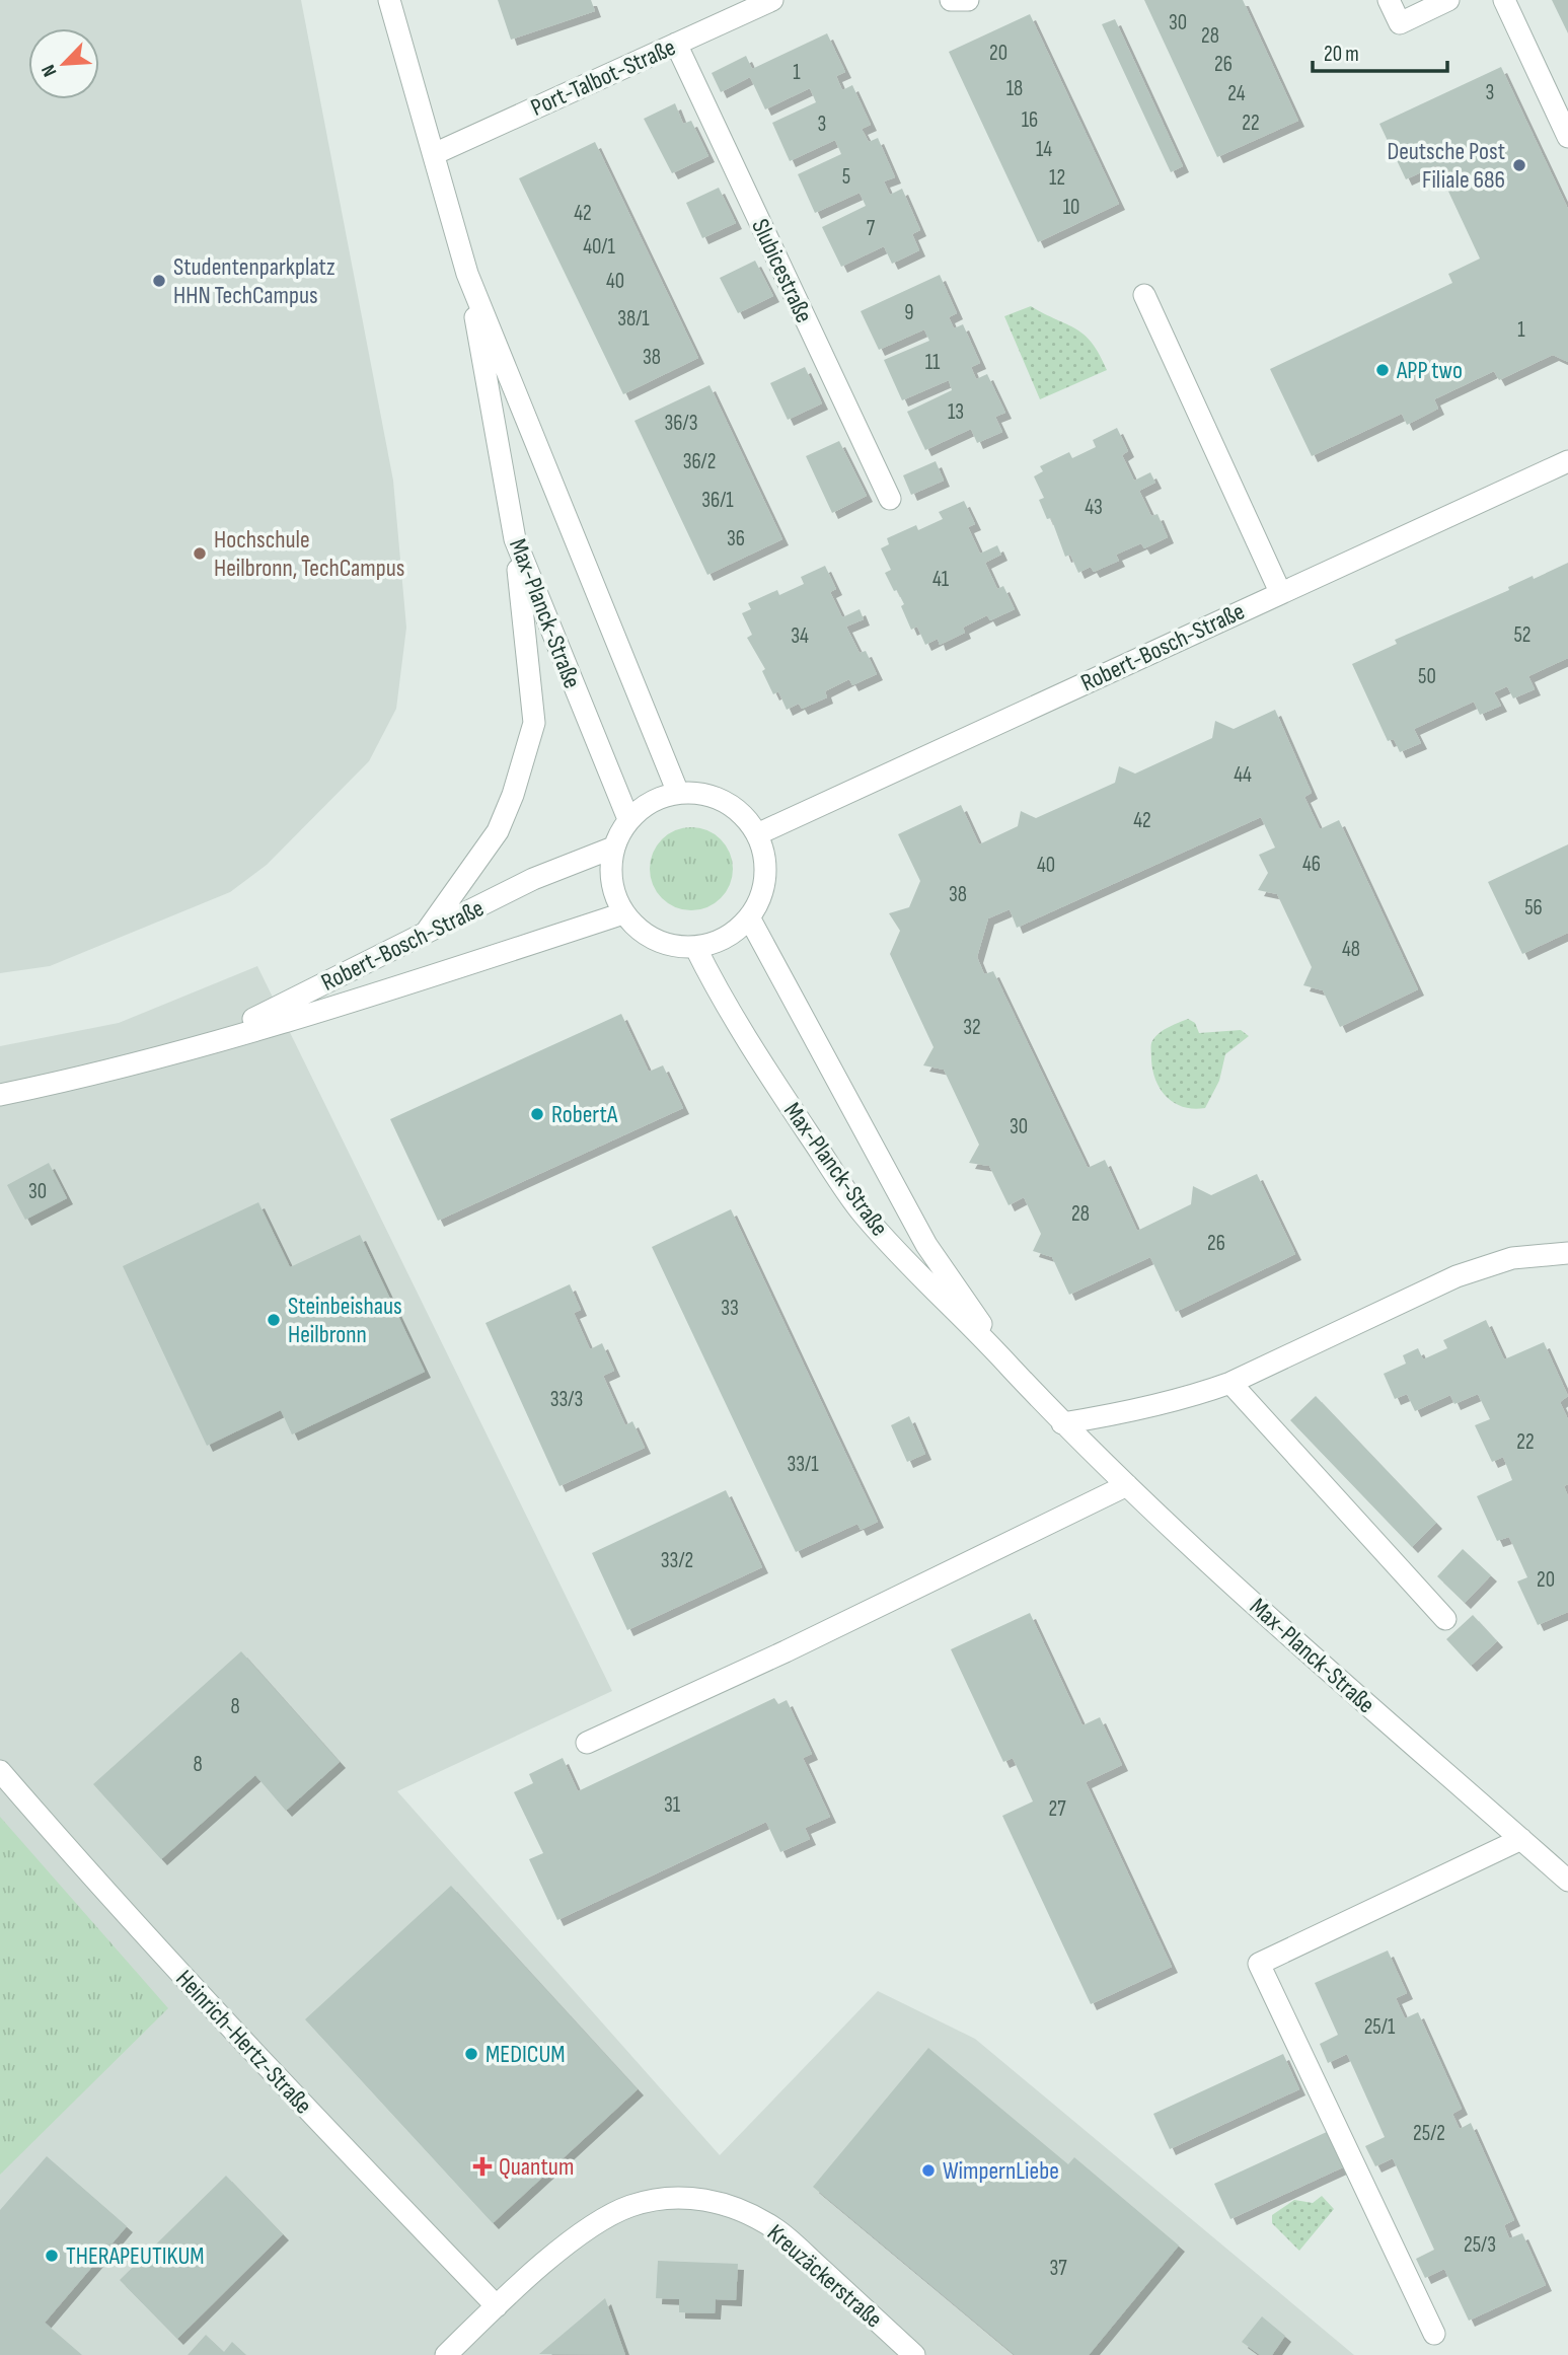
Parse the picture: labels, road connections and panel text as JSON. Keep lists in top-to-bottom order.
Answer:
{
  "streets": {
    "street": [
      "Port-Talbot-Straße",
      "Slubicestraße",
      "Max-Planck-Straße",
      "Robert-Bosch-Straße",
      "Heinrich-Hertz-Straße",
      "Kreuzäckerstraße"
    ]
  },
  "crossings": [
    ["Port-Talbot-Straße", "Slubicestraße"],
    ["Port-Talbot-Straße", "Max-Planck-Straße"],
    ["Max-Planck-Straße", "Robert-Bosch-Straße"],
    ["Heinrich-Hertz-Straße", "Kreuzäckerstraße"]
  ],
  "places": {
    "other": [
      "Deutsche Post Filiale 686",
      "Studentenparkplatz HHN TechCampus",
      "APP two",
      "Hochschule Heilbronn, TechCampus",
      "RobertA",
      "Steinbeishaus Heilbronn",
      "MEDICUM",
      "WimpernLiebe",
      "THERAPEUTIKUM"
    ],
    "health": ["Quantum"]
  },
  "house_numbers": [
    "30",
    "28",
    "20",
    "26",
    "1",
    "18",
    "3",
    "24",
    "16",
    "22",
    "3",
    "14",
    "5",
    "12",
    "10",
    "42",
    "7",
    "40/1",
    "40",
    "9",
    "38/1",
    "1",
    "38",
    "11",
    "13",
    "36/3",
    "36/2",
    "36/1",
    "43",
    "36",
    "41",
    "52",
    "34",
    "50",
    "44",
    "42",
    "46",
    "40",
    "38",
    "56",
    "48",
    "32",
    "30",
    "30",
    "28",
    "26",
    "33",
    "33/3",
    "22",
    "33/1",
    "33/2",
    "20",
    "8",
    "8",
    "31",
    "27",
    "25/1",
    "25/2",
    "25/3",
    "37"
  ],
  "scale_bar": "20 m",
  "north": "bottom left"
}
